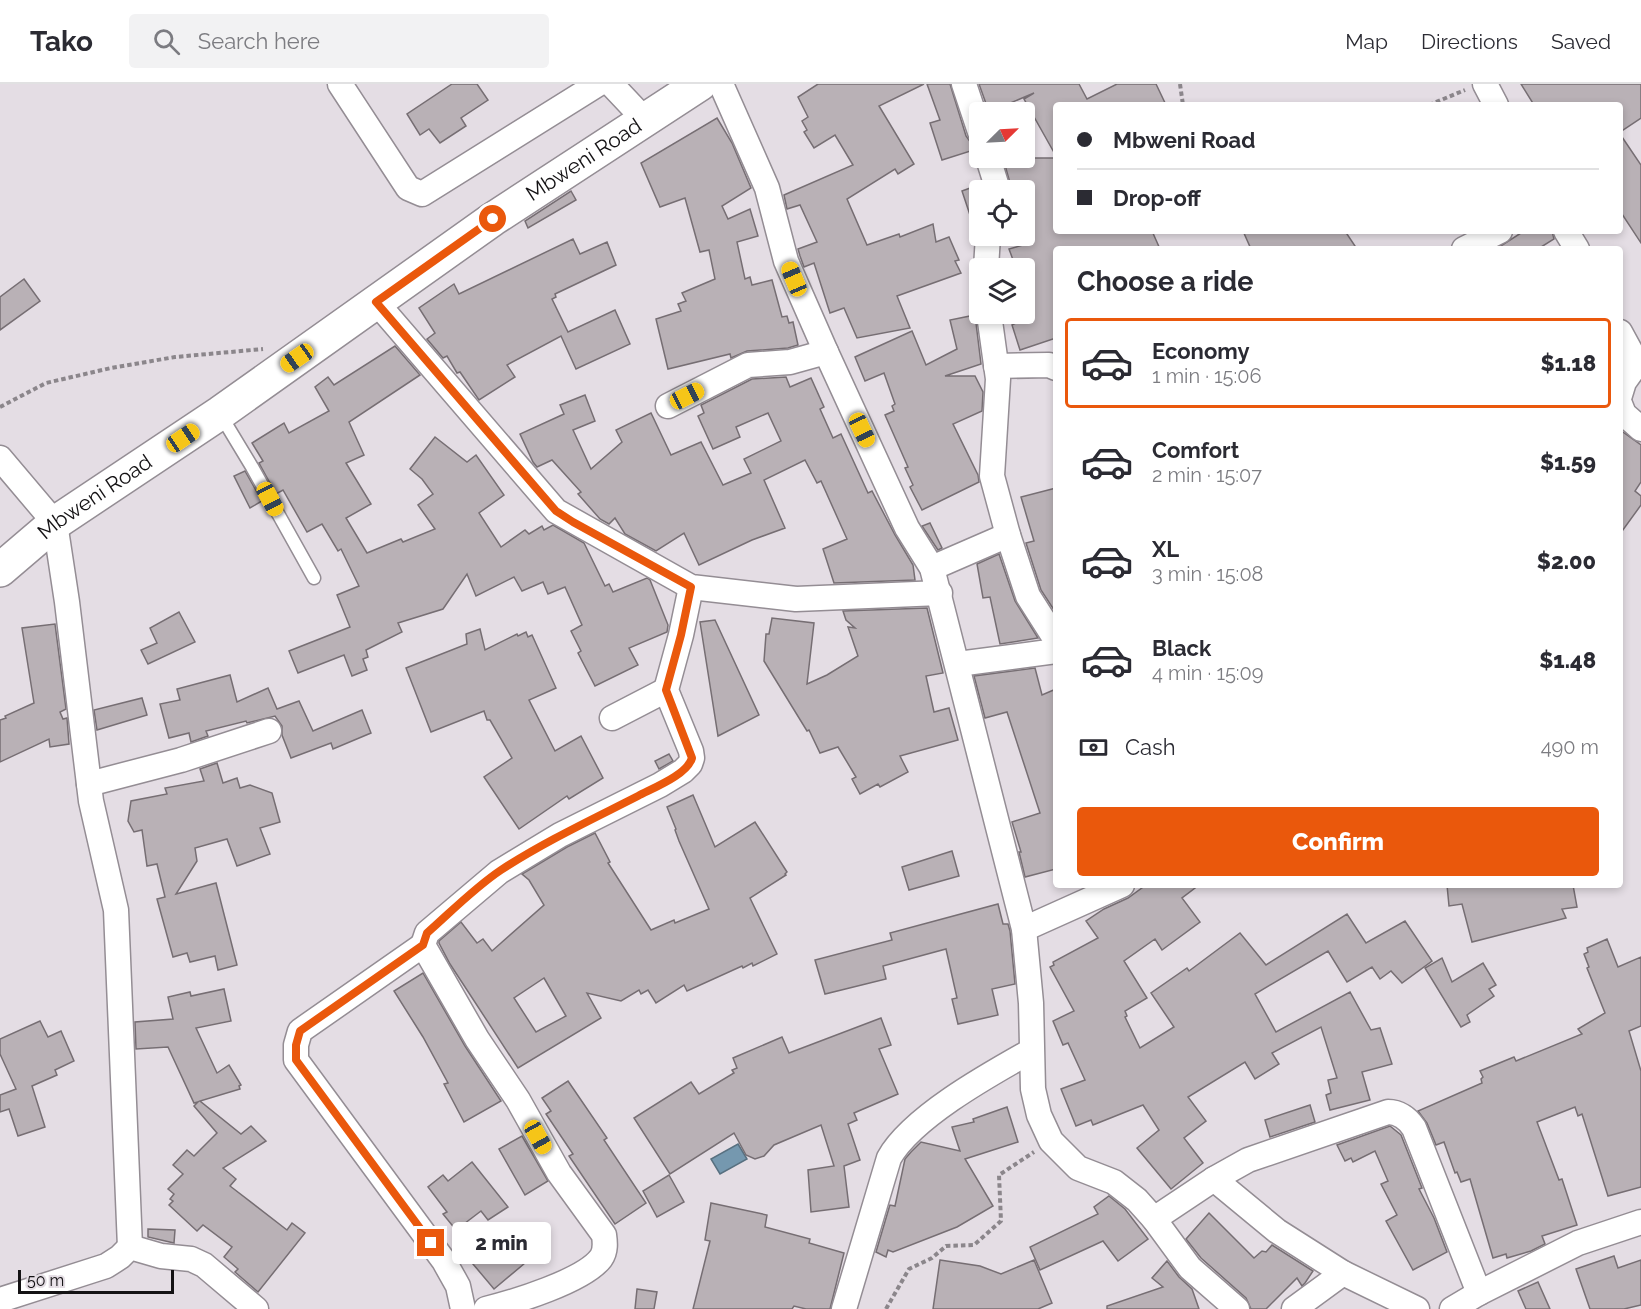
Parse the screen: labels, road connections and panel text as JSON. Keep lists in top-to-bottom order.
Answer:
{
  "streets": {
    "street": ["Mbweni Road"]
  },
  "scale_bar": "50 m",
  "north": "top right",
  "page": {
    "header": "Tako",
    "search": "Search here",
    "nav": ["Map", "Directions", "Saved"],
    "banner": ["Mbweni Road", "Drop-off"],
    "heading": "Choose a ride",
    "list": [
      {
        "name": "Economy",
        "note": "1 min · 15:06",
        "value": "$1.18"
      },
      {
        "name": "Comfort",
        "note": "2 min · 15:07",
        "value": "$1.59"
      },
      {
        "name": "XL",
        "note": "3 min · 15:08",
        "value": "$2.00"
      },
      {
        "name": "Black",
        "note": "4 min · 15:09",
        "value": "$1.48"
      }
    ],
    "pay": ["Cash", "490 m"],
    "buttons": "Confirm",
    "bubble": "2 min",
    "scale": "50 m"
  }
}
